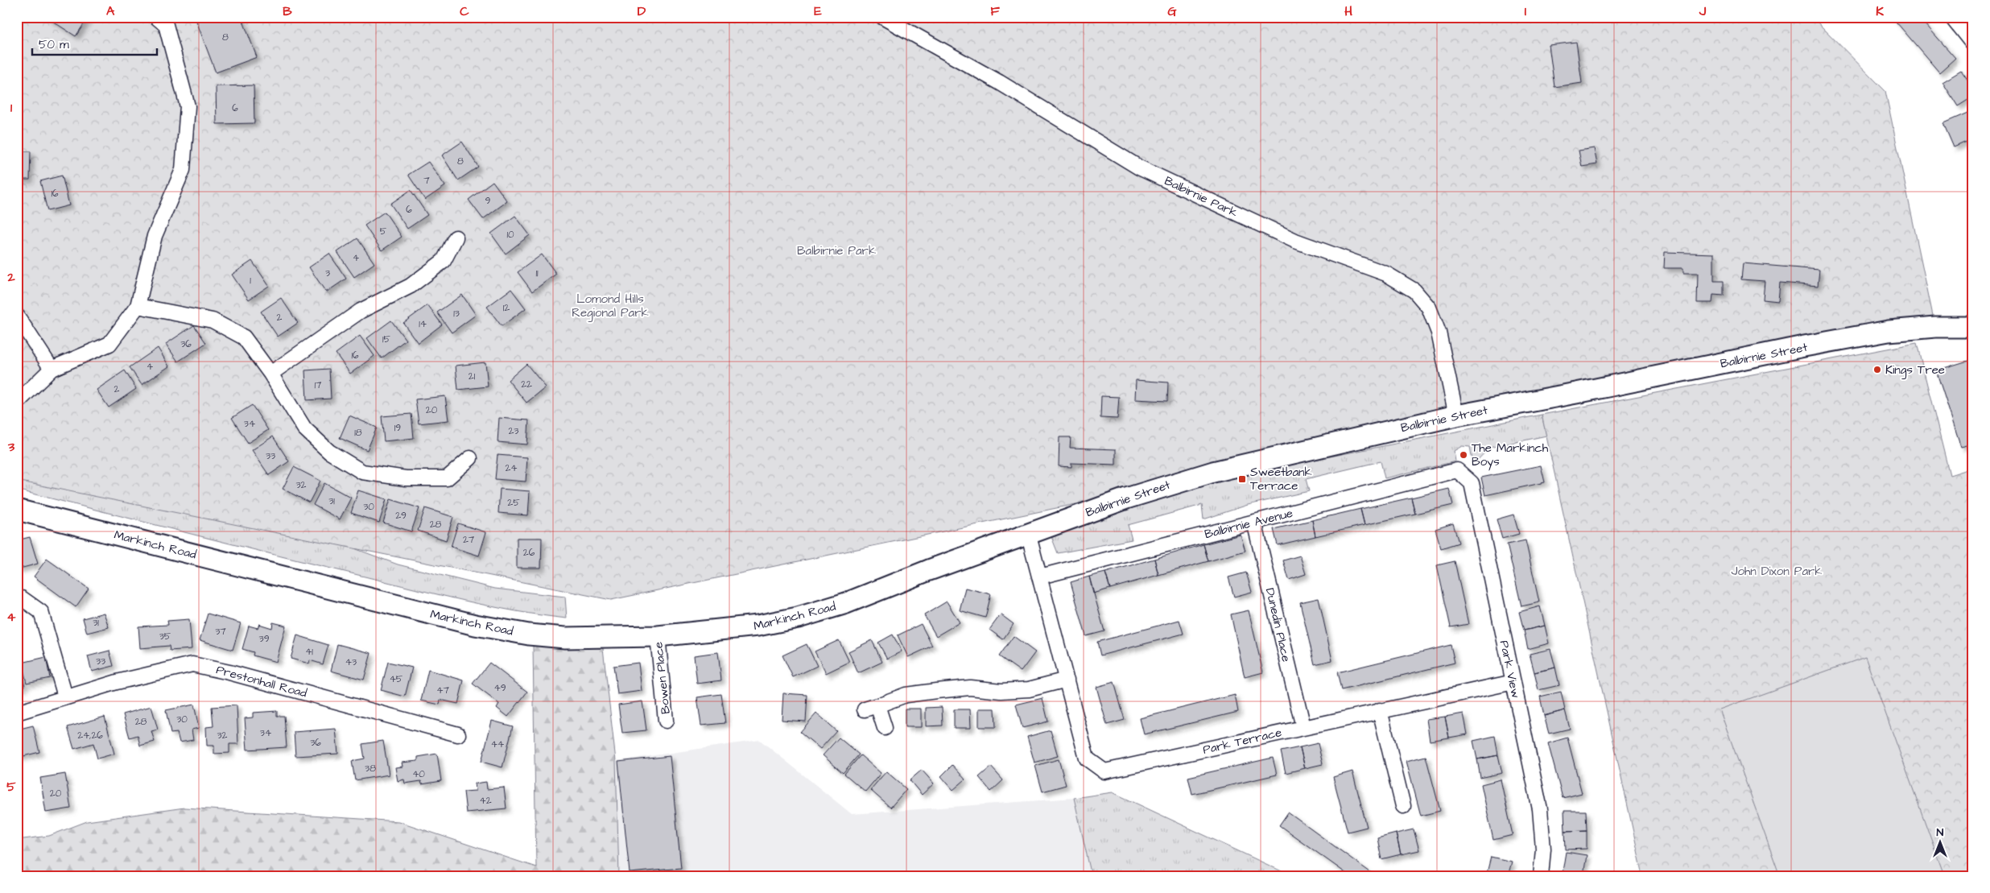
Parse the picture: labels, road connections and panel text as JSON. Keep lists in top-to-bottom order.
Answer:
{
  "streets": {
    "main road": ["Balbirnie Street", "Markinch Road"],
    "street": [
      "Balbirnie Park",
      "Balbirnie Avenue",
      "Dunedin Place",
      "Park View",
      "Bowen Place",
      "Prestonhall Road",
      "Park Terrace"
    ]
  },
  "crossings": [
    ["Balbirnie Park", "Balbirnie Street"],
    ["Balbirnie Street", "Markinch Road"],
    ["Balbirnie Avenue", "Dunedin Place"],
    ["Balbirnie Avenue", "Park View"],
    ["Markinch Road", "Bowen Place"],
    ["Dunedin Place", "Park Terrace"],
    ["Park View", "Park Terrace"]
  ],
  "parks": ["Balbirnie Park", "Lomond Hills Regional Park", "John Dixon Park"],
  "places": {
    "other": ["Kings Tree", "The Markinch Boys"],
    "transit": ["Sweetbank Terrace"]
  },
  "house_numbers": [
    "8",
    "6",
    "8",
    "7",
    "16",
    "9",
    "6",
    "5",
    "10",
    "4",
    "3",
    "11",
    "1",
    "12",
    "13",
    "2",
    "14",
    "15",
    "36",
    "16",
    "4",
    "21",
    "22",
    "17",
    "2",
    "20",
    "34",
    "19",
    "23",
    "18",
    "33",
    "24",
    "32",
    "31",
    "25",
    "30",
    "29",
    "28",
    "27",
    "26",
    "31",
    "37",
    "35",
    "39",
    "41",
    "33",
    "43",
    "45",
    "49",
    "47",
    "30",
    "28",
    "34",
    "24,26",
    "32",
    "36",
    "44",
    "38",
    "40",
    "20",
    "42"
  ],
  "scale_bar": "50 m",
  "north": "top",
  "grid": {
    "columns": [
      "A",
      "B",
      "C",
      "D",
      "E",
      "F",
      "G",
      "H",
      "I",
      "J",
      "K"
    ],
    "rows": [
      "1",
      "2",
      "3",
      "4",
      "5"
    ]
  }
}
